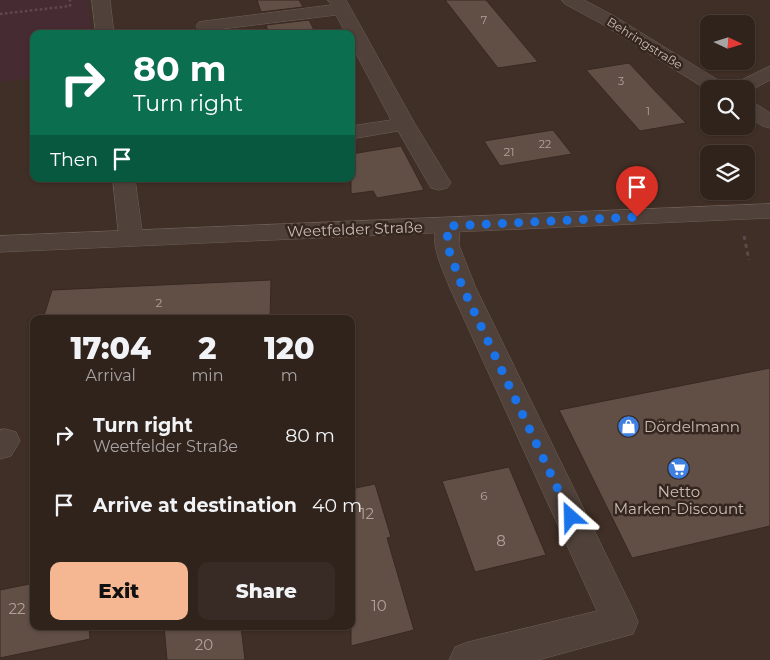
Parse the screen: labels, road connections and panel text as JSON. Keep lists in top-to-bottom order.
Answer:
{
  "streets": {
    "street": ["Behringstraße", "Weetfelder Straße"]
  },
  "places": {
    "shop": ["Dördelmann"],
    "supermarket": ["Netto Marken-Discount"]
  },
  "house_numbers": [
    "7",
    "3",
    "1",
    "22",
    "21",
    "2",
    "6",
    "12",
    "8",
    "10",
    "22",
    "20"
  ],
  "north": "right",
  "page": {
    "turn": ["80 m", "Turn right"],
    "then": "Then",
    "eta": [
      "17:04",
      "Arrival",
      "2",
      "min",
      "120",
      "m"
    ],
    "list": [
      {
        "name": "Turn right",
        "note": "Weetfelder Straße",
        "value": "80 m"
      },
      {
        "name": "Arrive at destination",
        "value": "40 m"
      }
    ],
    "buttons": ["Exit", "Share"]
  }
}
